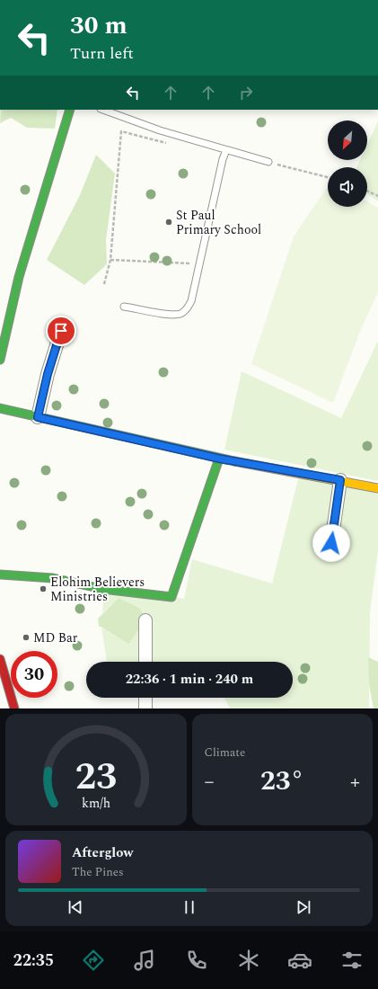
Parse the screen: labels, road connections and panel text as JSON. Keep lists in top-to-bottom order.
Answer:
{
  "places": ["St Paul Primary School", "Elohim Believers Ministries", "MD Bar"],
  "north": "bottom left",
  "page": {
    "turn": ["30 m", "Turn left"],
    "limit": "30",
    "trip": "22:36 · 1 min · 240 m",
    "tile": "Climate",
    "heat": ["−", "23°", "+"],
    "song": ["Afterglow", "The Pines"],
    "tabs": "22:35",
    "gauge": ["23", "km/h"]
  }
}
